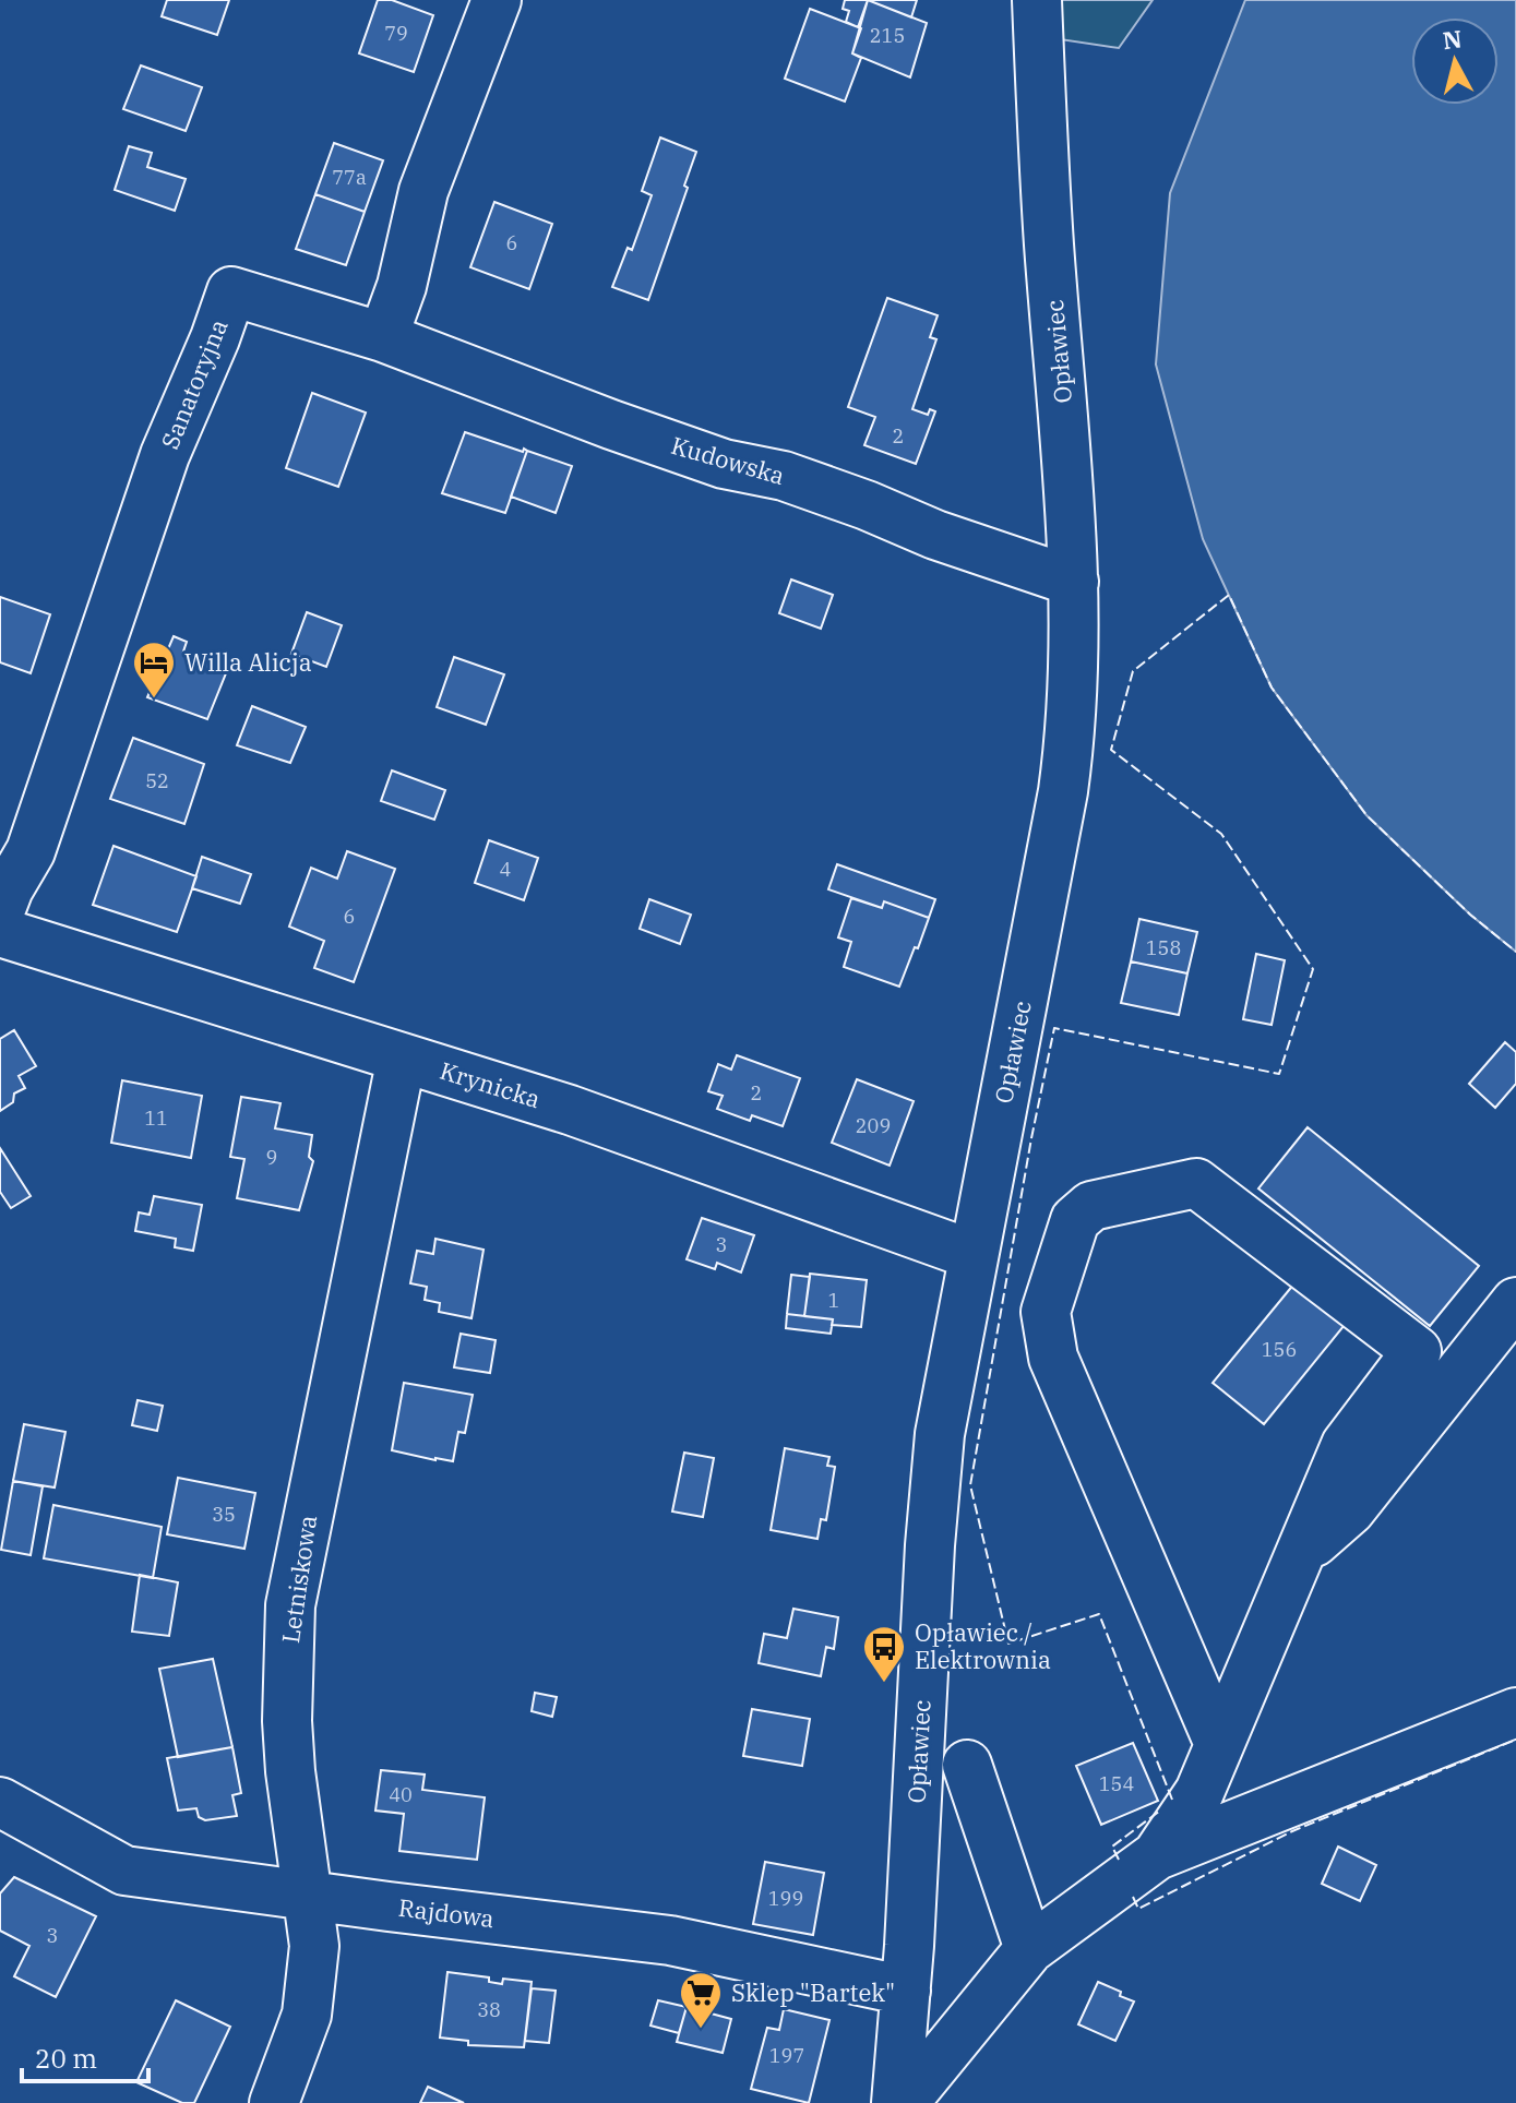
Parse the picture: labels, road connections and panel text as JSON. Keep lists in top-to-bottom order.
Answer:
{
  "streets": {
    "street": [
      "Opławiec",
      "Sanatoryjna",
      "Kudowska",
      "Krynicka",
      "Letniskowa",
      "Rajdowa"
    ]
  },
  "crossings": [
    ["Opławiec", "Kudowska"],
    ["Opławiec", "Krynicka"],
    ["Opławiec", "Rajdowa"],
    ["Sanatoryjna", "Kudowska"],
    ["Krynicka", "Letniskowa"],
    ["Letniskowa", "Rajdowa"]
  ],
  "places": {
    "hotel": ["Willa Alicja"],
    "bus stop": ["Opławiec / Elektrownia"],
    "supermarket": ["Sklep \"Bartek\""]
  },
  "house_numbers": [
    "79",
    "215",
    "77a",
    "6",
    "2",
    "52",
    "4",
    "6",
    "158",
    "2",
    "11",
    "209",
    "9",
    "3",
    "1",
    "156",
    "35",
    "154",
    "40",
    "199",
    "3",
    "38",
    "197"
  ],
  "scale_bar": "20 m",
  "north": "top"
}
